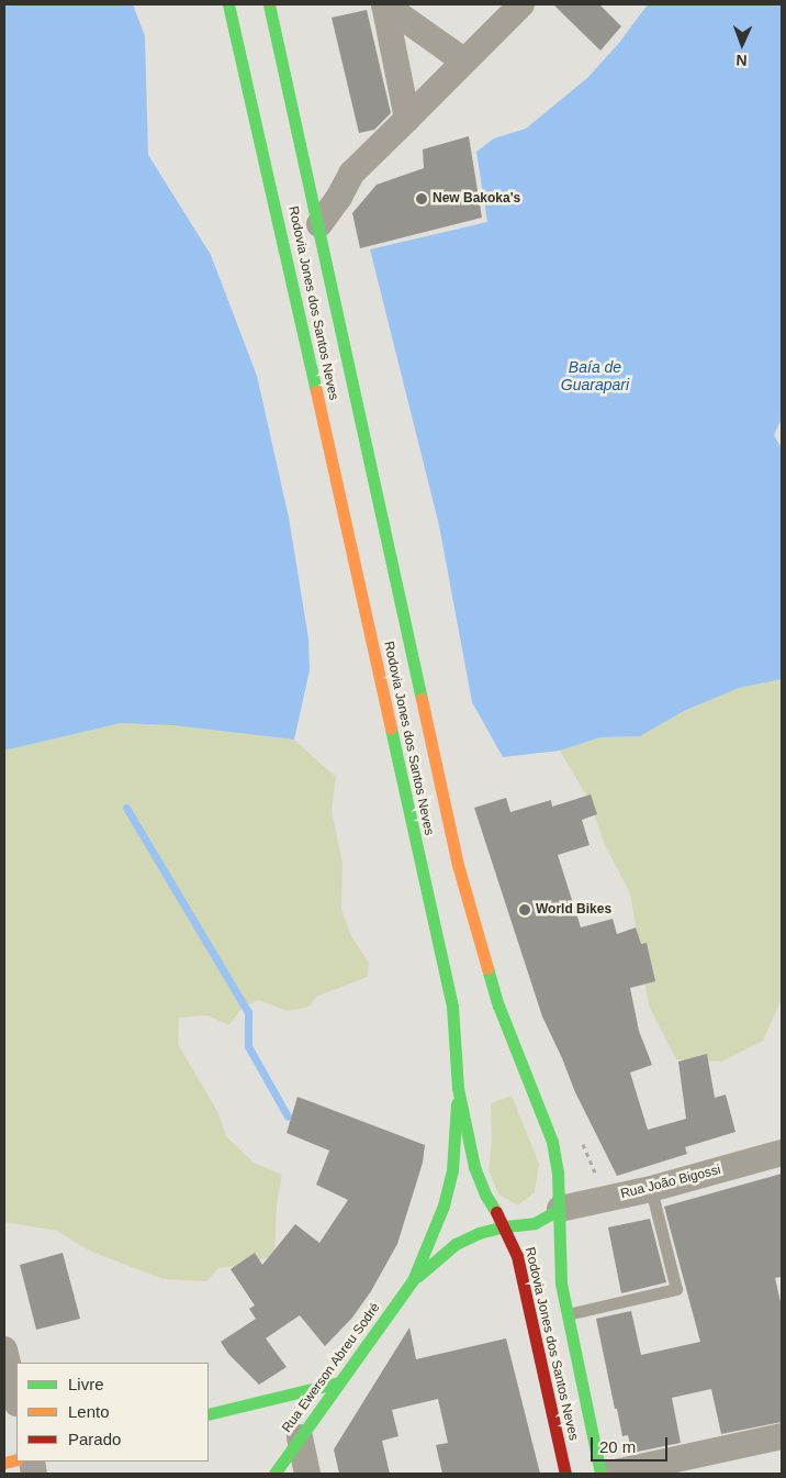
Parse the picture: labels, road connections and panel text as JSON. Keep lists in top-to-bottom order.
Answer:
{
  "streets": {
    "main road": ["Rodovia Jones dos Santos Neves", "Rua Ewerson Abreu Sodré"],
    "street": ["Rua João Bigossi"]
  },
  "crossings": [
    ["Rodovia Jones dos Santos Neves", "Rua João Bigossi"],
    ["Rodovia Jones dos Santos Neves", "Rua Ewerson Abreu Sodré"],
    ["Rua João Bigossi", "Rua Ewerson Abreu Sodré"]
  ],
  "water": ["Baía de Guarapari"],
  "places": ["New Bakoka's", "World Bikes"],
  "legend": ["Livre", "Lento", "Parado"],
  "scale_bar": "20 m",
  "north": "bottom"
}
